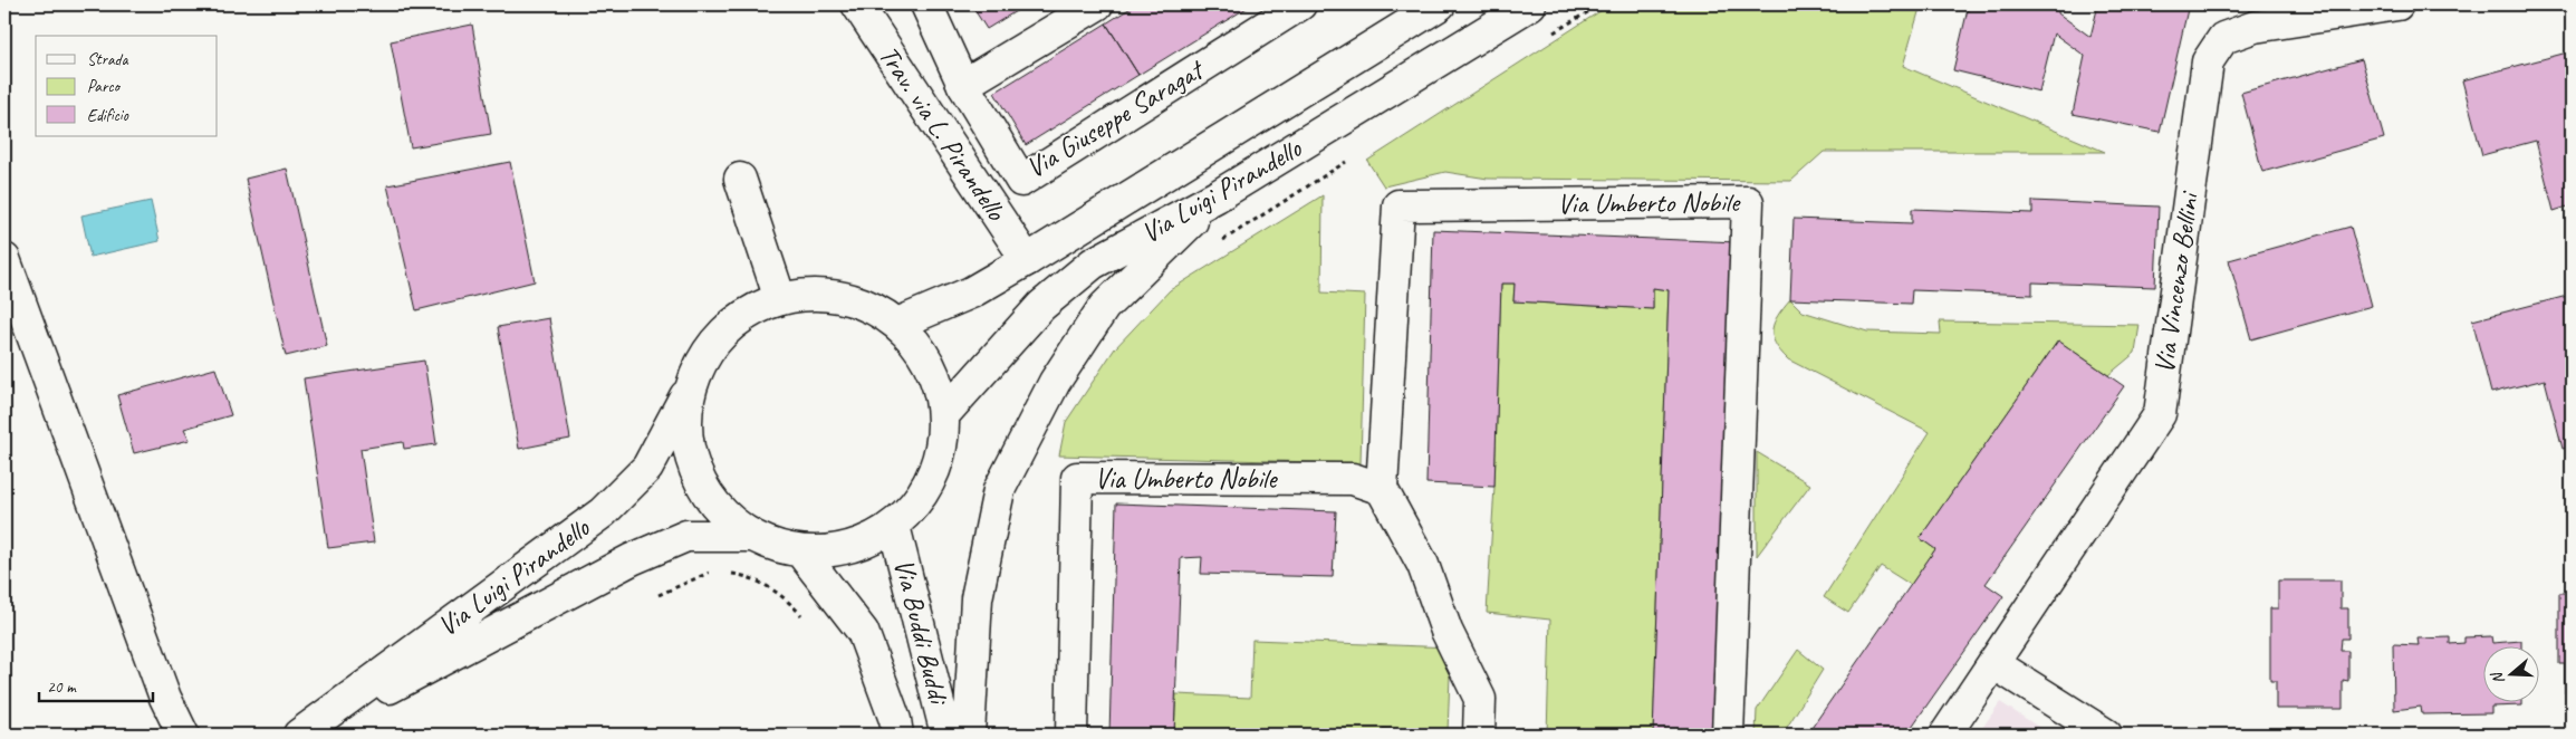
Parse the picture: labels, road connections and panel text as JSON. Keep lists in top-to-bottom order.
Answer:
{
  "streets": {
    "main road": [
      "Via Giuseppe Saragat",
      "Trav. via L. Pirandello",
      "Via Luigi Pirandello",
      "Via Umberto Nobile",
      "Via Vincenzo Bellini",
      "Via Buddi Buddi"
    ]
  },
  "crossings": [
    ["Trav. via L. Pirandello", "Via Luigi Pirandello"]
  ],
  "legend": ["Strada", "Parco", "Edificio"],
  "scale_bar": "20 m",
  "north": "left"
}
